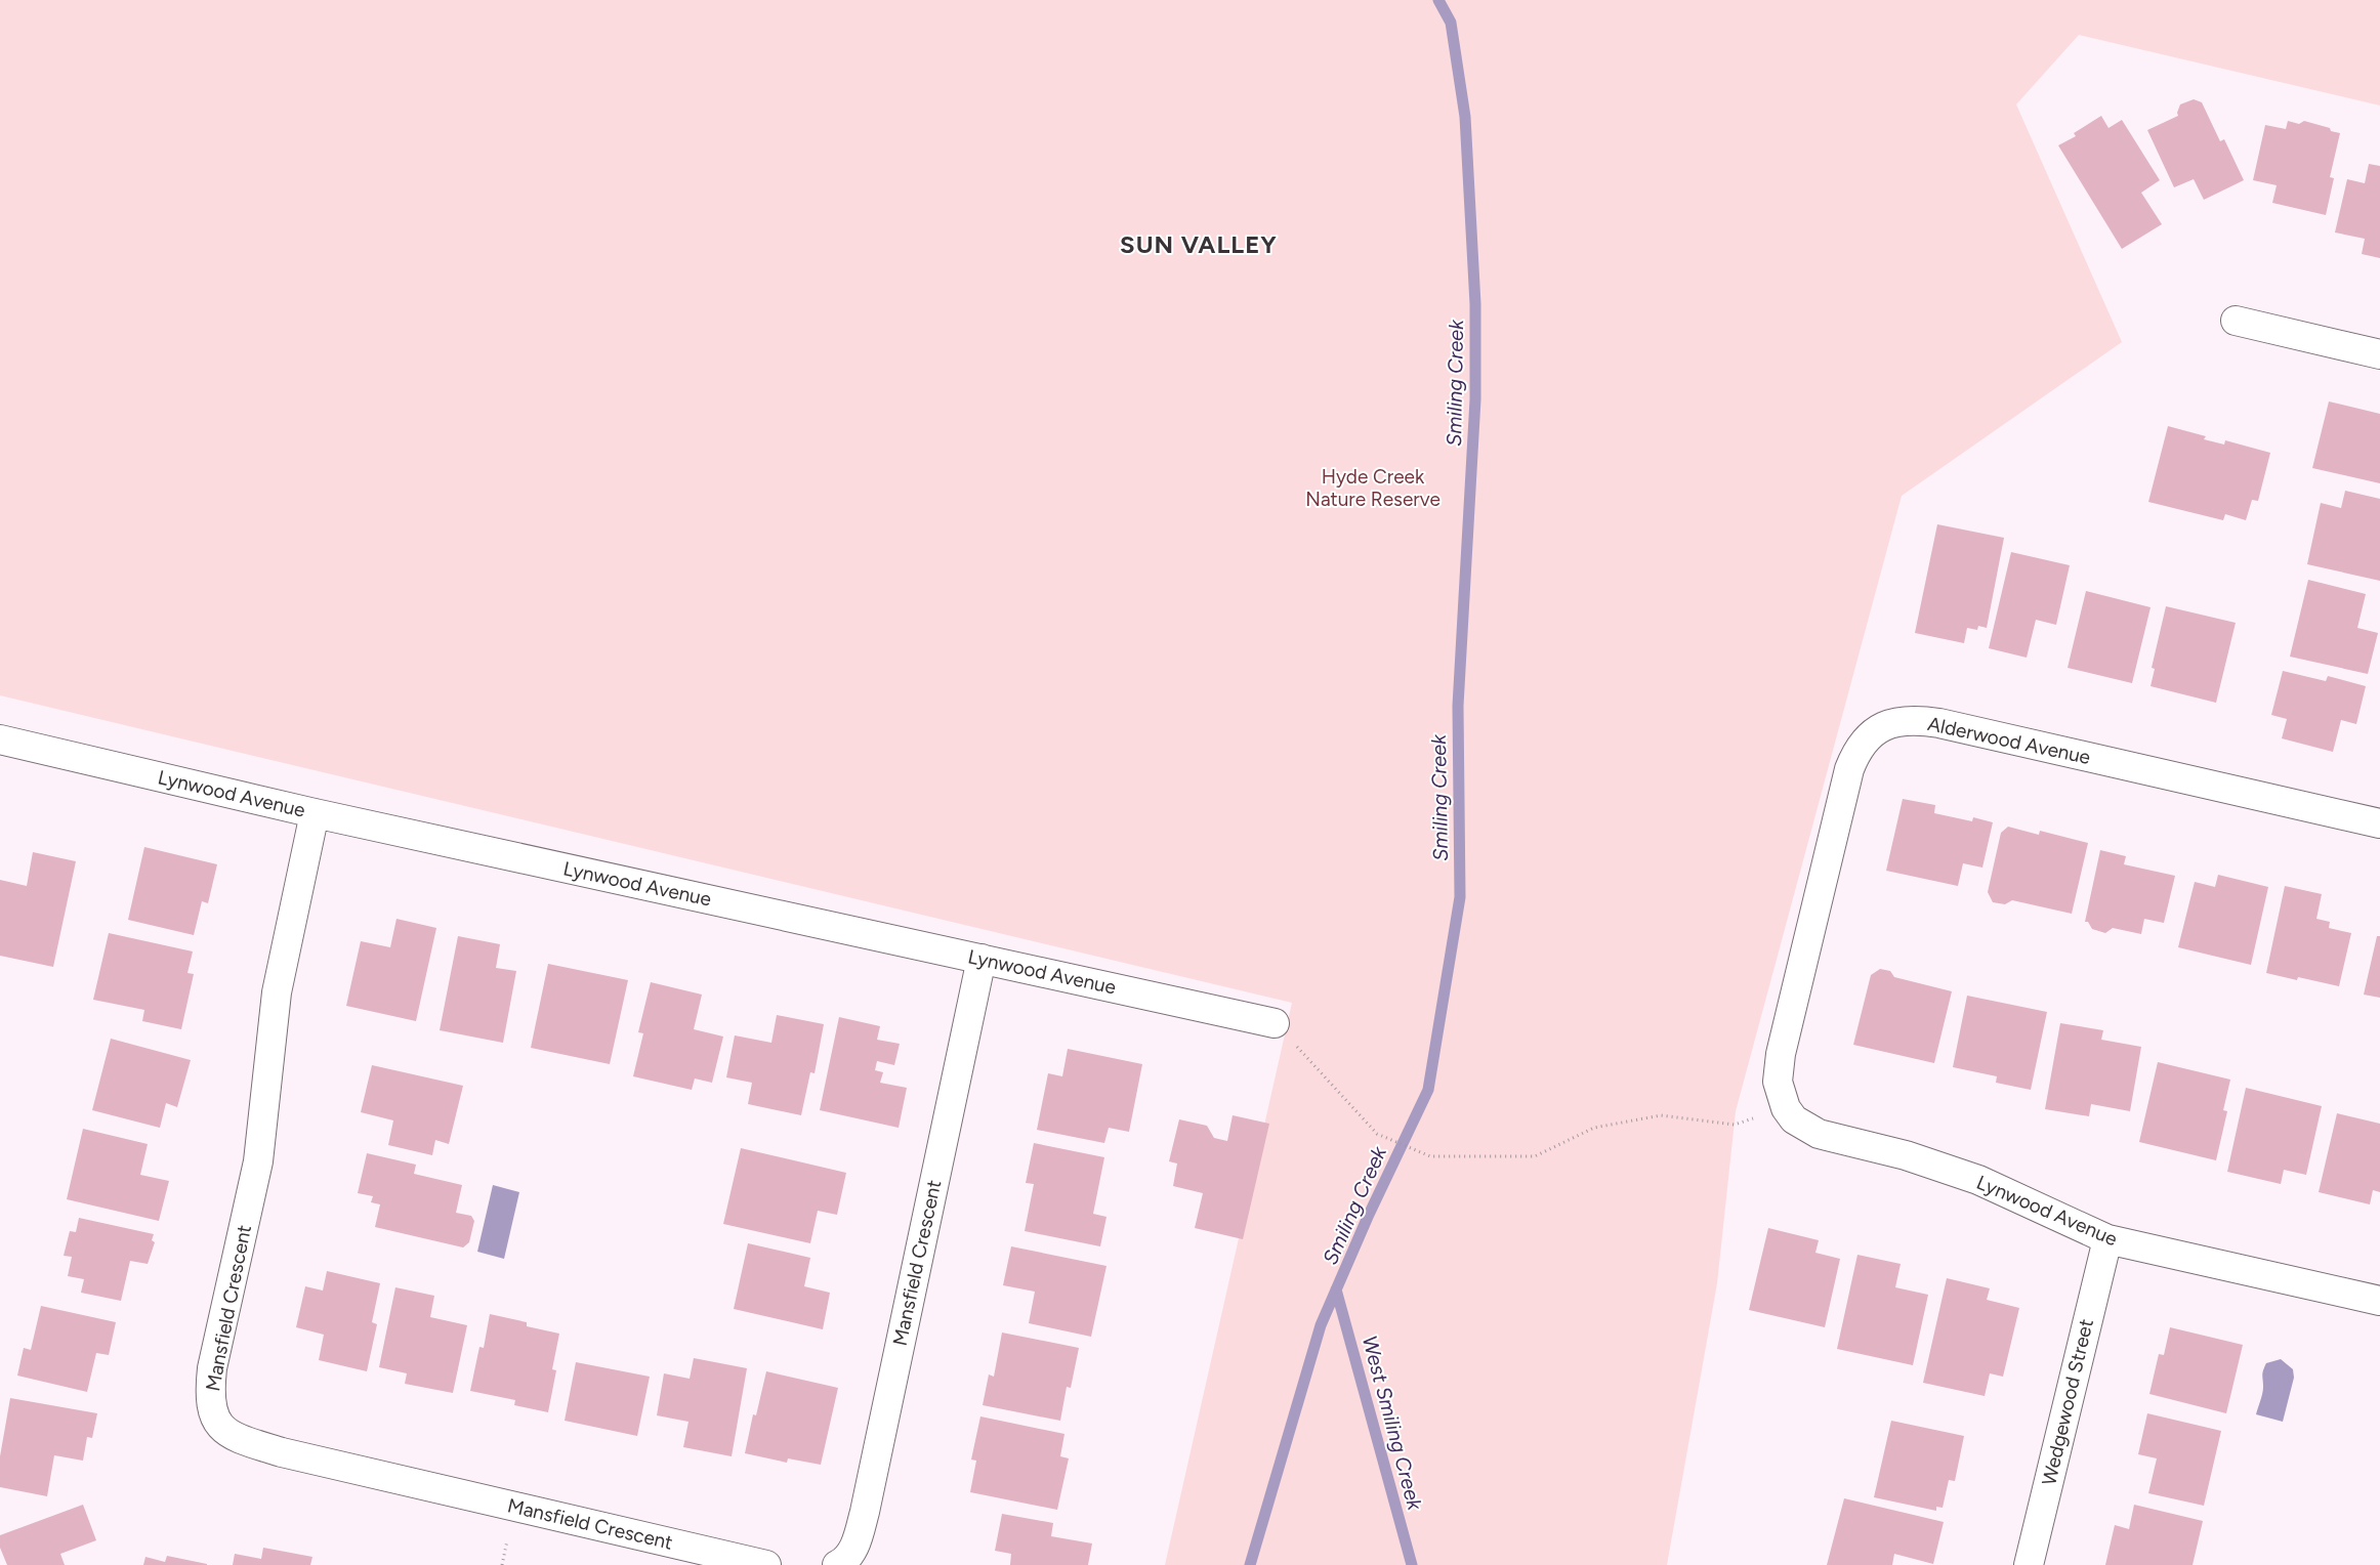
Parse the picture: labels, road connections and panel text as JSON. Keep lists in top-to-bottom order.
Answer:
{
  "streets": {
    "street": [
      "Alderwood Avenue",
      "Lynwood Avenue",
      "Mansfield Crescent",
      "Wedgewood Street"
    ]
  },
  "crossings": [
    ["Alderwood Avenue", "Lynwood Avenue"],
    ["Lynwood Avenue", "Mansfield Crescent"],
    ["Lynwood Avenue", "Wedgewood Street"]
  ],
  "districts": ["SUN VALLEY"],
  "water": ["Smiling Creek", "West Smiling Creek"],
  "parks": ["Hyde Creek Nature Reserve"]
}
